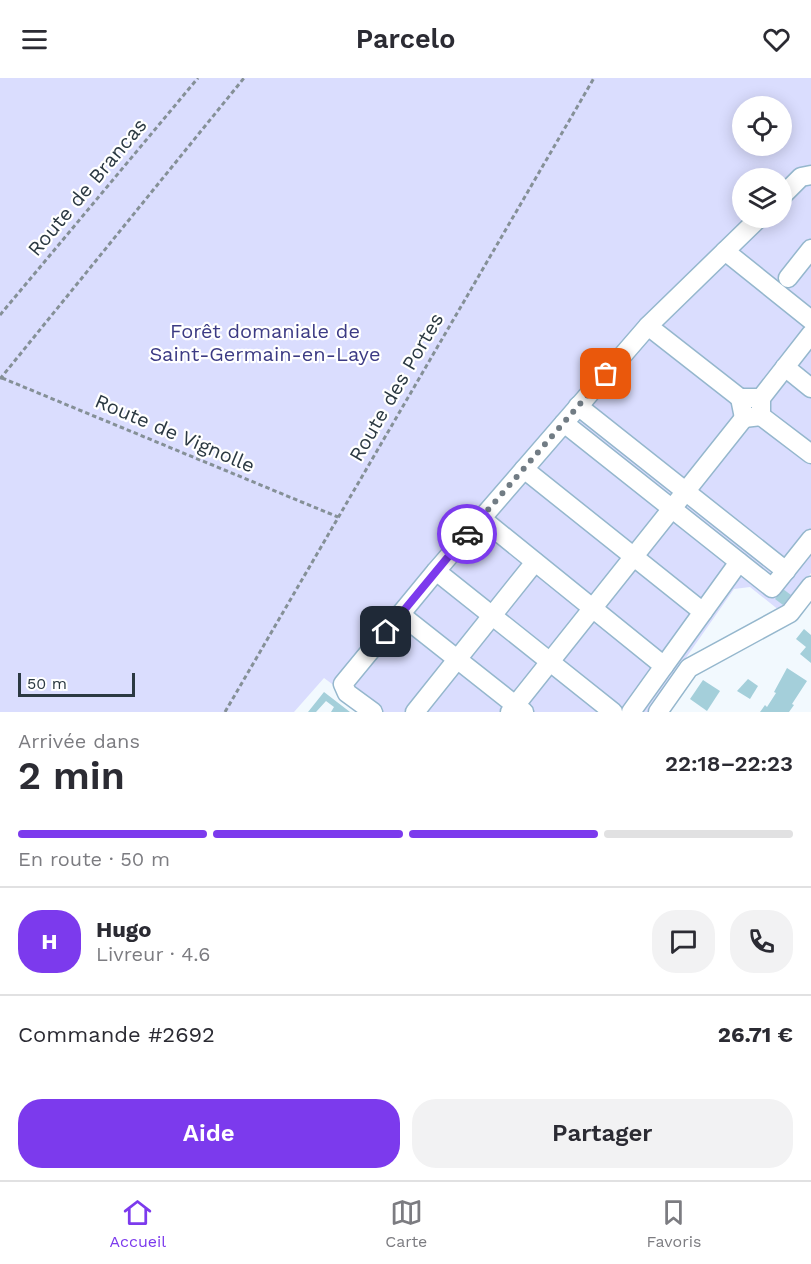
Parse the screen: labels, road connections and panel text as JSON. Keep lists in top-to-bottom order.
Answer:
{
  "streets": {
    "path": ["Route de Brancas", "Route des Portes", "Route de Vignolle"]
  },
  "crossings": [
    ["Route des Portes", "Route de Vignolle"]
  ],
  "parks": ["Forêt domaniale de Saint-Germain-en-Laye"],
  "scale_bar": "50 m",
  "page": {
    "header": "Parcelo",
    "scale": "50 m",
    "heading": ["2 min", "Arrivée dans", "22:18–22:23"],
    "panel": [
      "Hugo",
      "Livreur · 4.6",
      "Commande #2692",
      "26.71 €"
    ],
    "bar": "En route · 50 m",
    "round": "H",
    "buttons": ["Aide", "Partager"],
    "tabs": ["Accueil", "Carte", "Favoris"]
  }
}
